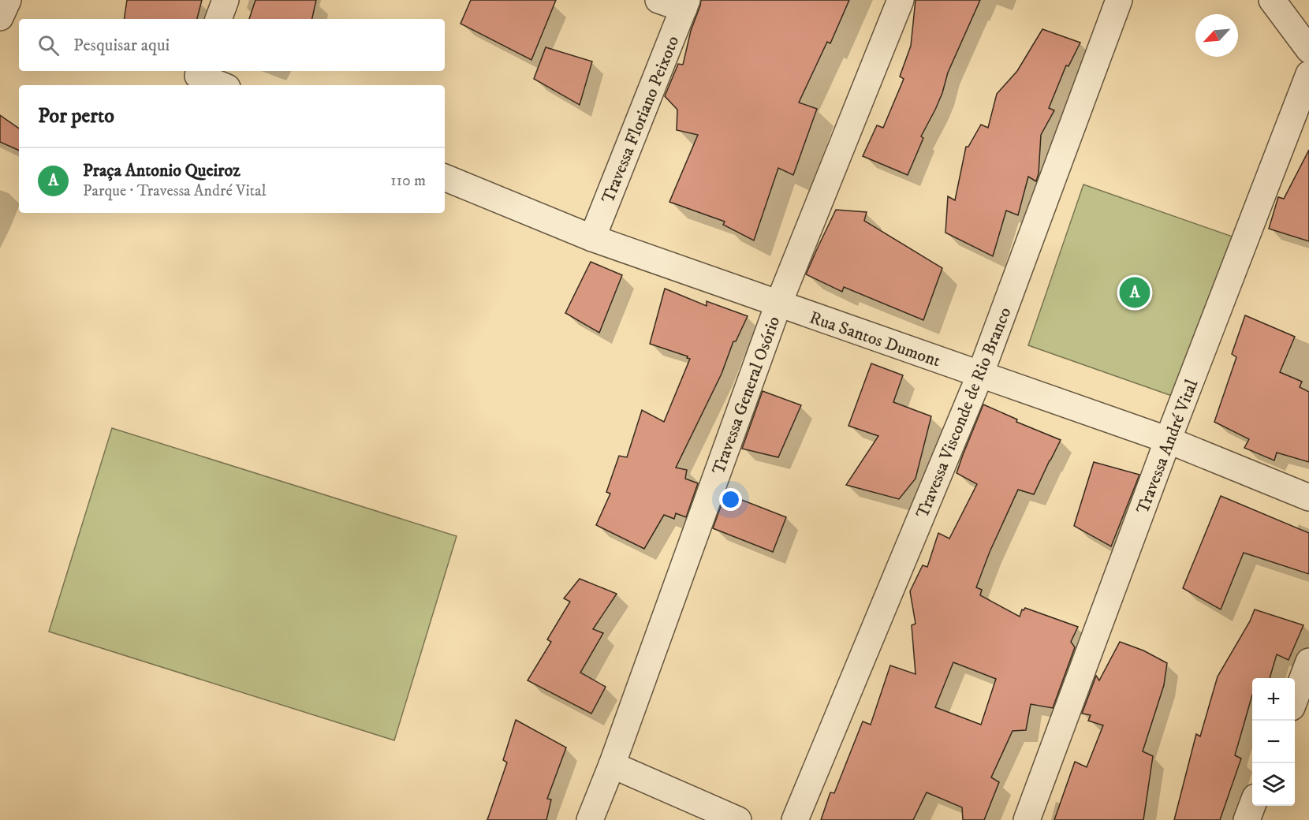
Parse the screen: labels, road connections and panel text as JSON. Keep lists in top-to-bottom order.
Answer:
{
  "streets": {
    "street": [
      "Travessa Floriano Peixoto",
      "Rua Santos Dumont",
      "Travessa General Osório",
      "Travessa Visconde de Rio Branco",
      "Travessa André Vital"
    ]
  },
  "crossings": [
    ["Travessa Floriano Peixoto", "Rua Santos Dumont"],
    ["Rua Santos Dumont", "Travessa General Osório"],
    ["Rua Santos Dumont", "Travessa Visconde de Rio Branco"],
    ["Rua Santos Dumont", "Travessa André Vital"]
  ],
  "north": "bottom left",
  "page": {
    "search": "Pesquisar aqui",
    "heading": "Por perto",
    "list": [
      {
        "mark": "A",
        "name": "Praça Antonio Queiroz",
        "note": "Parque · Travessa André Vital",
        "value": "110 m"
      }
    ],
    "pins": "A",
    "map_buttons": ["+", "−"]
  }
}
